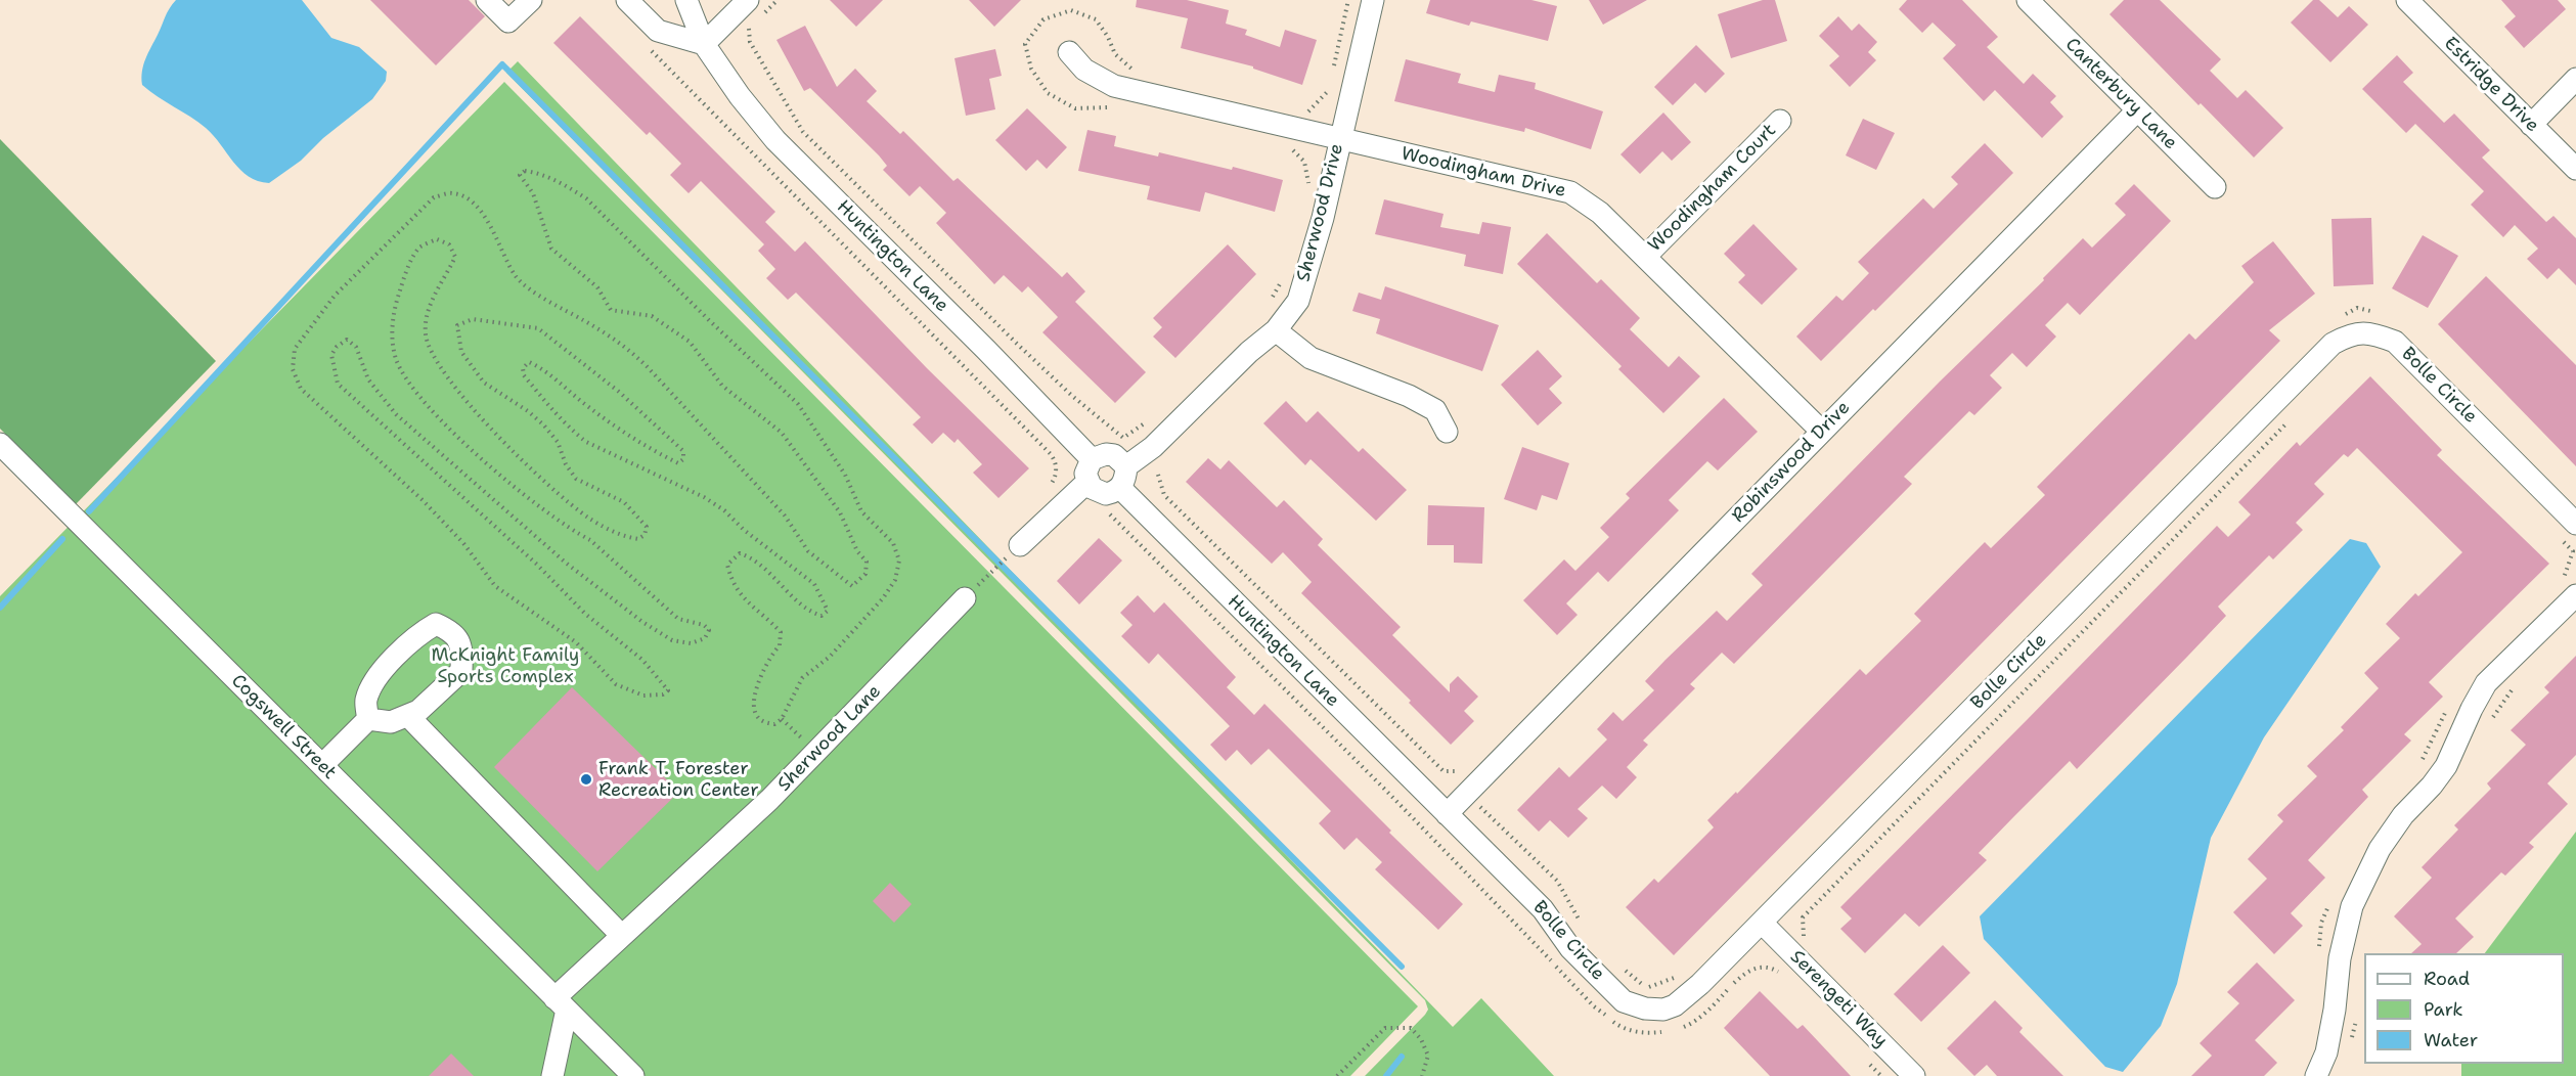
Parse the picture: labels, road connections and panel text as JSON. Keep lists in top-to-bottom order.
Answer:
{
  "streets": {
    "street": [
      "Estridge Drive",
      "Canterbury Lane",
      "Woodingham Drive",
      "Woodingham Court",
      "Sherwood Drive",
      "Huntington Lane",
      "Bolle Circle",
      "Robinswood Drive",
      "Cogswell Street",
      "Sherwood Lane",
      "Serengeti Way"
    ]
  },
  "crossings": [
    ["Canterbury Lane", "Robinswood Drive"],
    ["Woodingham Drive", "Woodingham Court"],
    ["Woodingham Drive", "Sherwood Drive"],
    ["Woodingham Drive", "Robinswood Drive"],
    ["Sherwood Drive", "Huntington Lane"],
    ["Huntington Lane", "Bolle Circle"],
    ["Huntington Lane", "Robinswood Drive"],
    ["Bolle Circle", "Robinswood Drive"],
    ["Bolle Circle", "Serengeti Way"],
    ["Cogswell Street", "Sherwood Lane"]
  ],
  "parks": ["McKnight Family Sports Complex"],
  "places": ["Frank T. Forester Recreation Center"],
  "legend": ["Road", "Park", "Water"]
}
